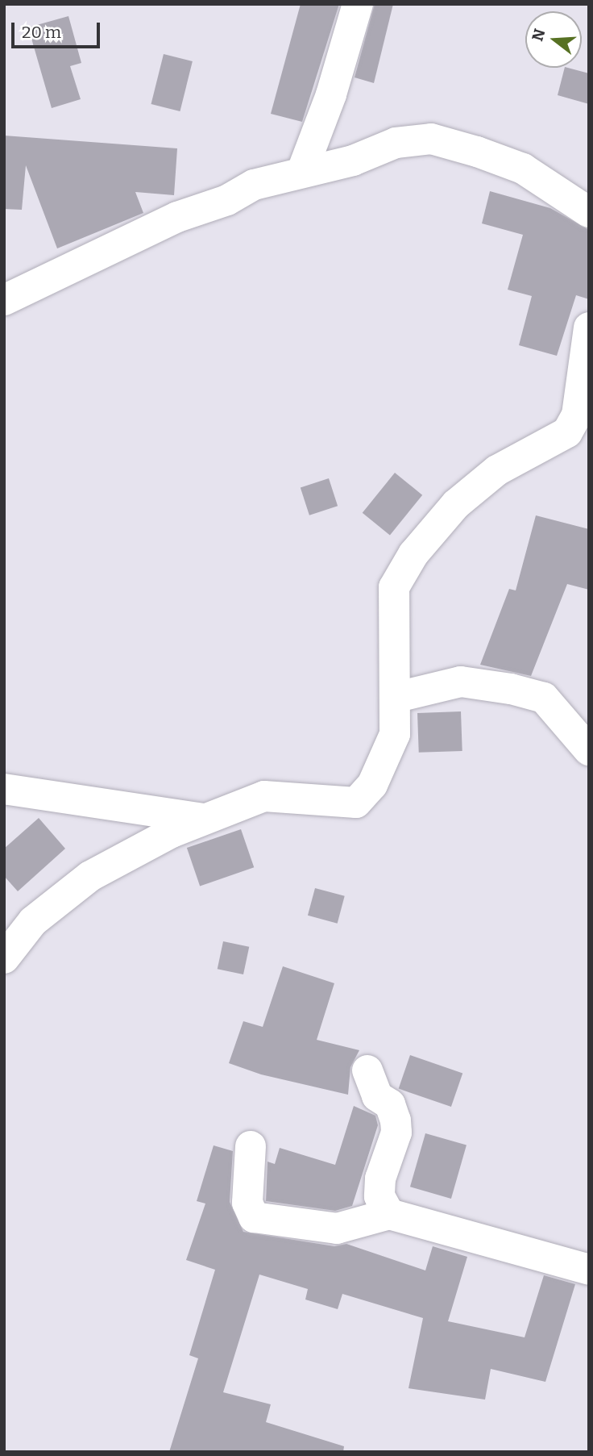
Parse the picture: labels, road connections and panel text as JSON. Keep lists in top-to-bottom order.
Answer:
{
  "scale_bar": "20 m",
  "north": "left"
}
